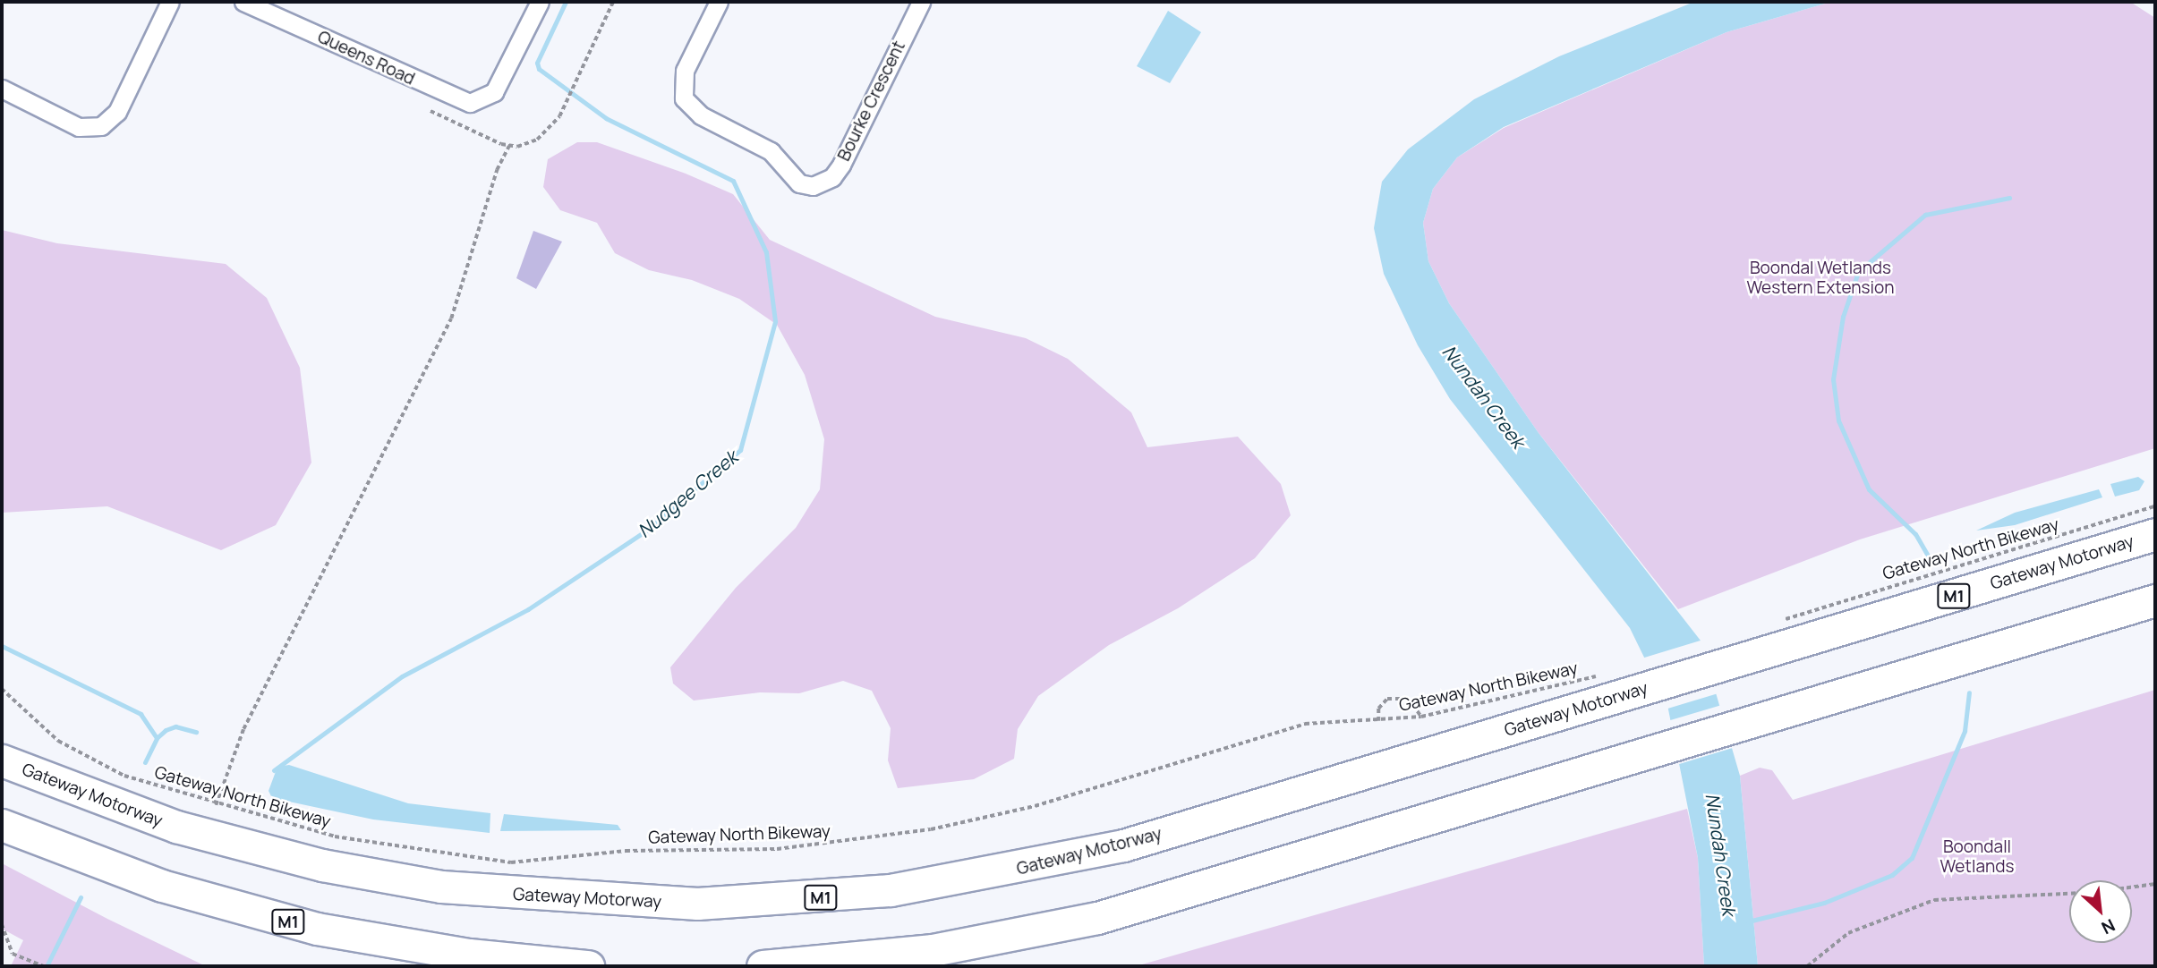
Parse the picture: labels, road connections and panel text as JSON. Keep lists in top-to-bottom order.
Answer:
{
  "streets": {
    "highway": ["Gateway Motorway", "M1"],
    "street": ["Queens Road", "Bourke Crescent"],
    "path": ["Gateway North Bikeway"]
  },
  "water": ["Nundah Creek", "Nudgee Creek"],
  "parks": ["Boondal Wetlands Western Extension", "Boondall Wetlands"],
  "north": "bottom right"
}
